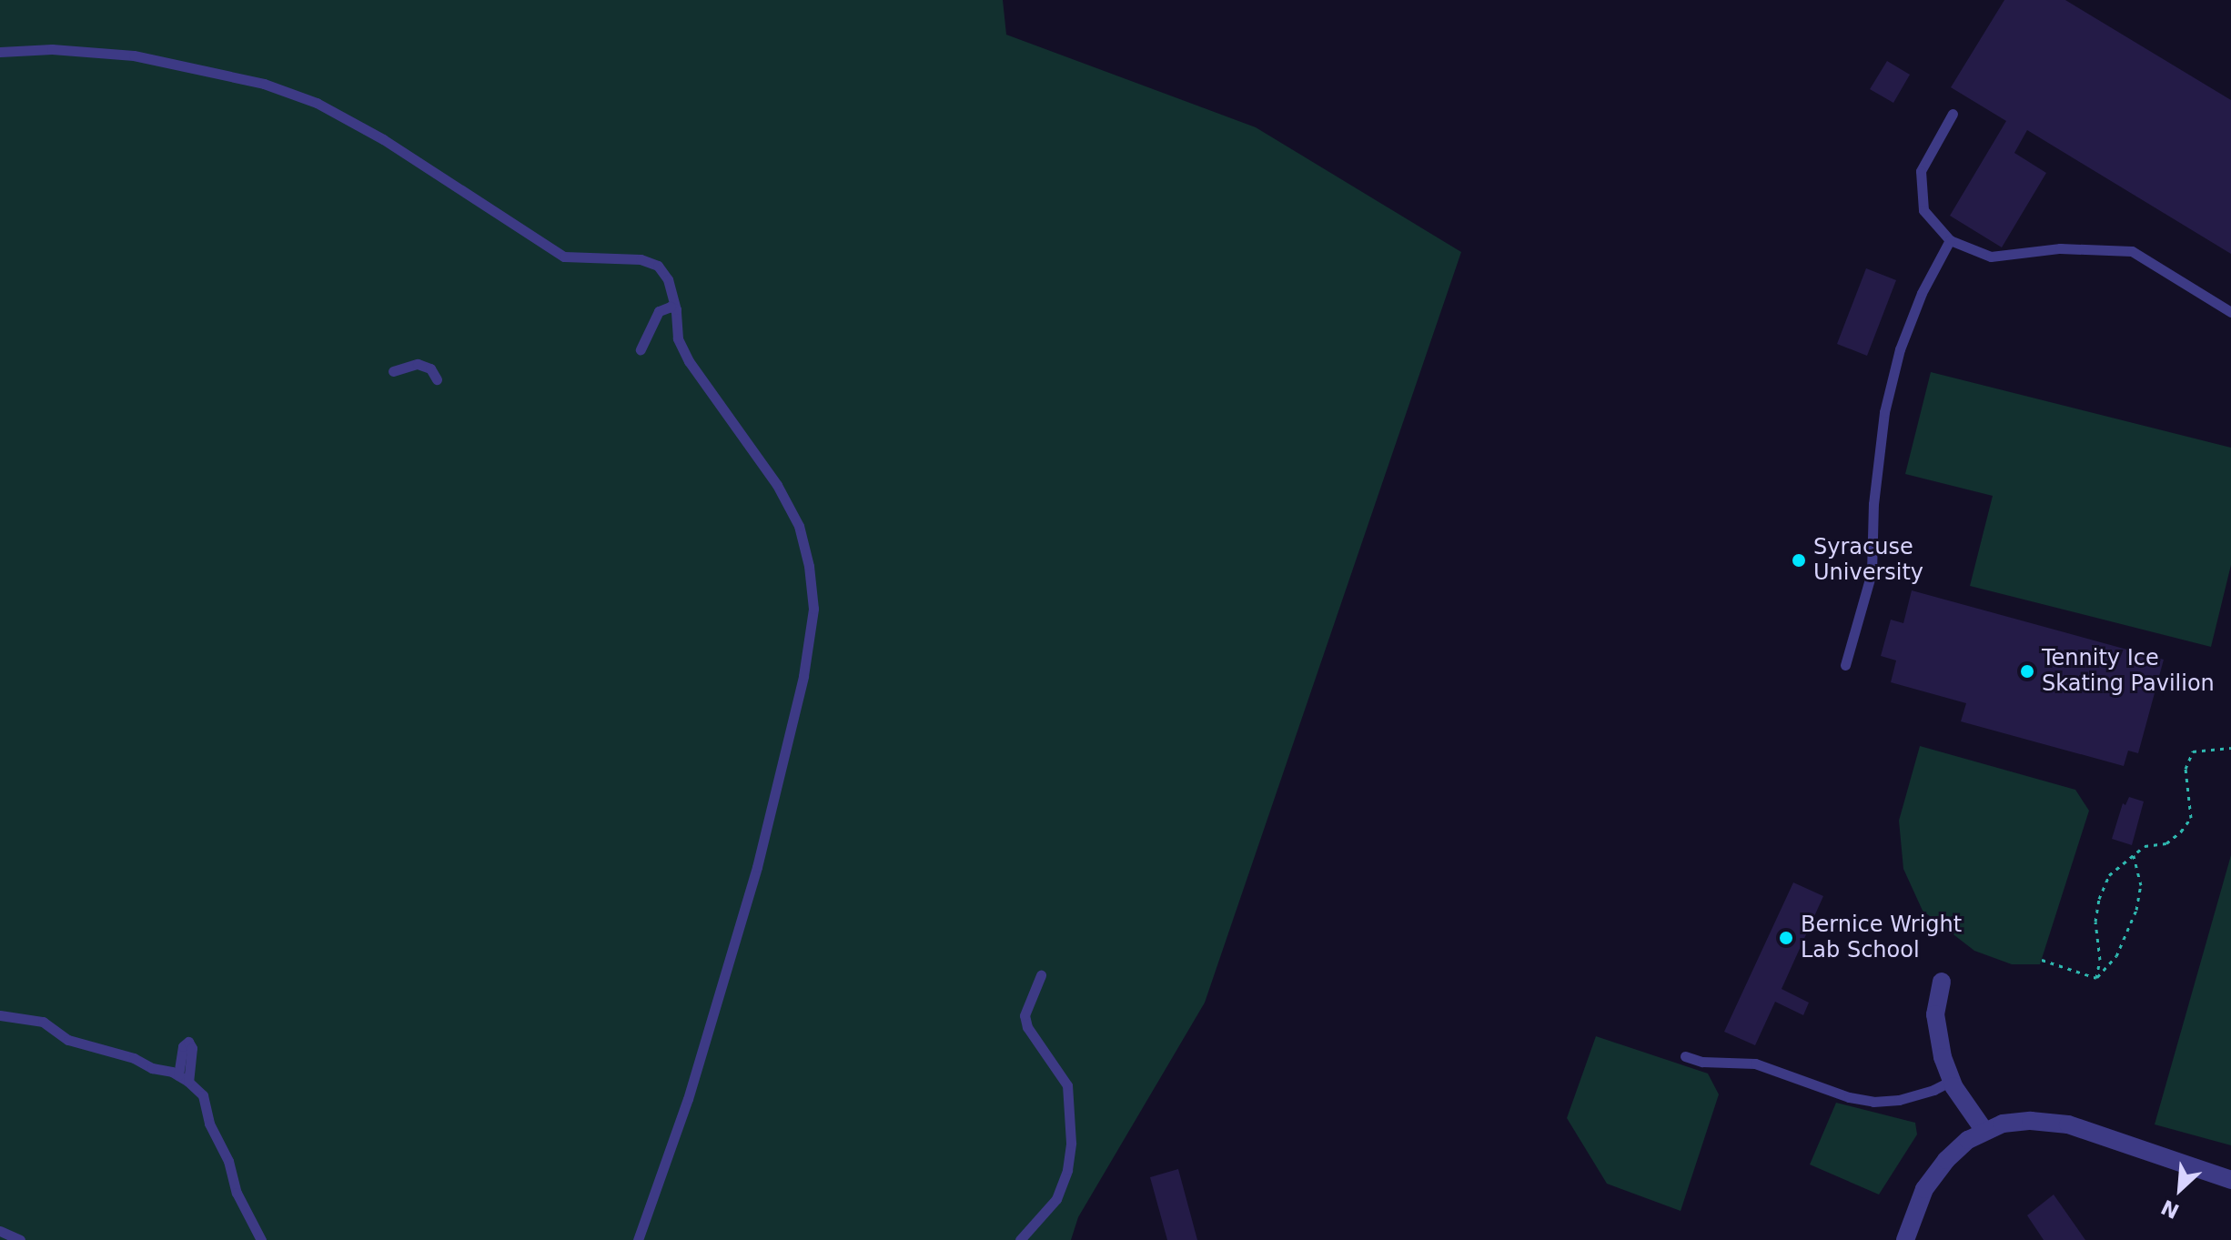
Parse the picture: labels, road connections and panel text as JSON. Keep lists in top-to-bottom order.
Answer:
{
  "places": ["Syracuse University", "Tennity Ice Skating Pavilion", "Bernice Wright Lab School"],
  "north": "bottom left"
}
